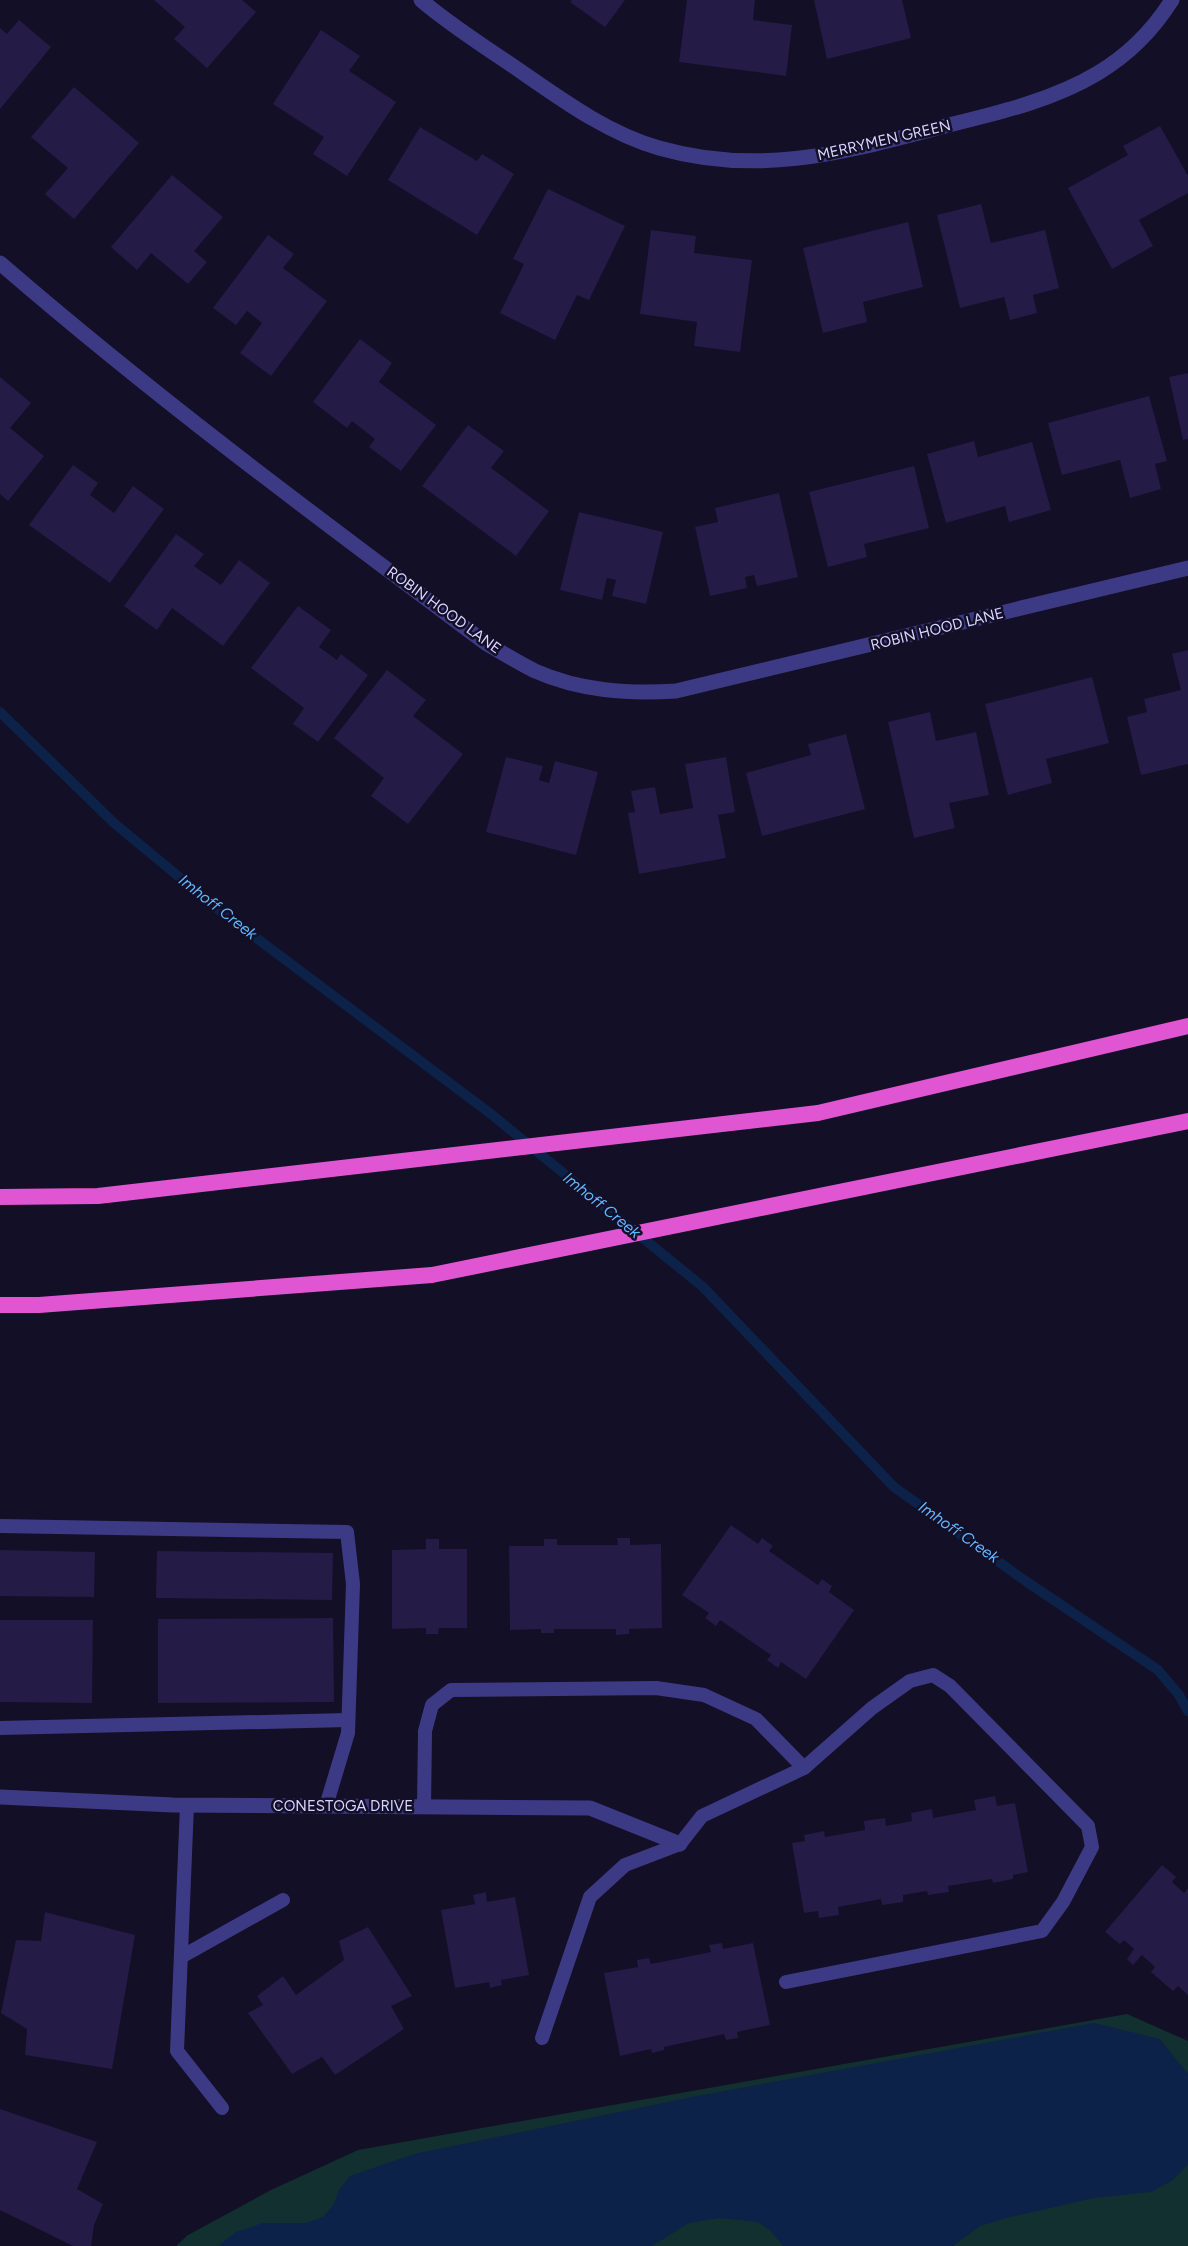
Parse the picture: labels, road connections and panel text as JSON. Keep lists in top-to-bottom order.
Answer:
{
  "streets": {
    "street": ["MERRYMEN GREEN", "ROBIN HOOD LANE", "CONESTOGA DRIVE"]
  },
  "water": ["Imhoff Creek"]
}
